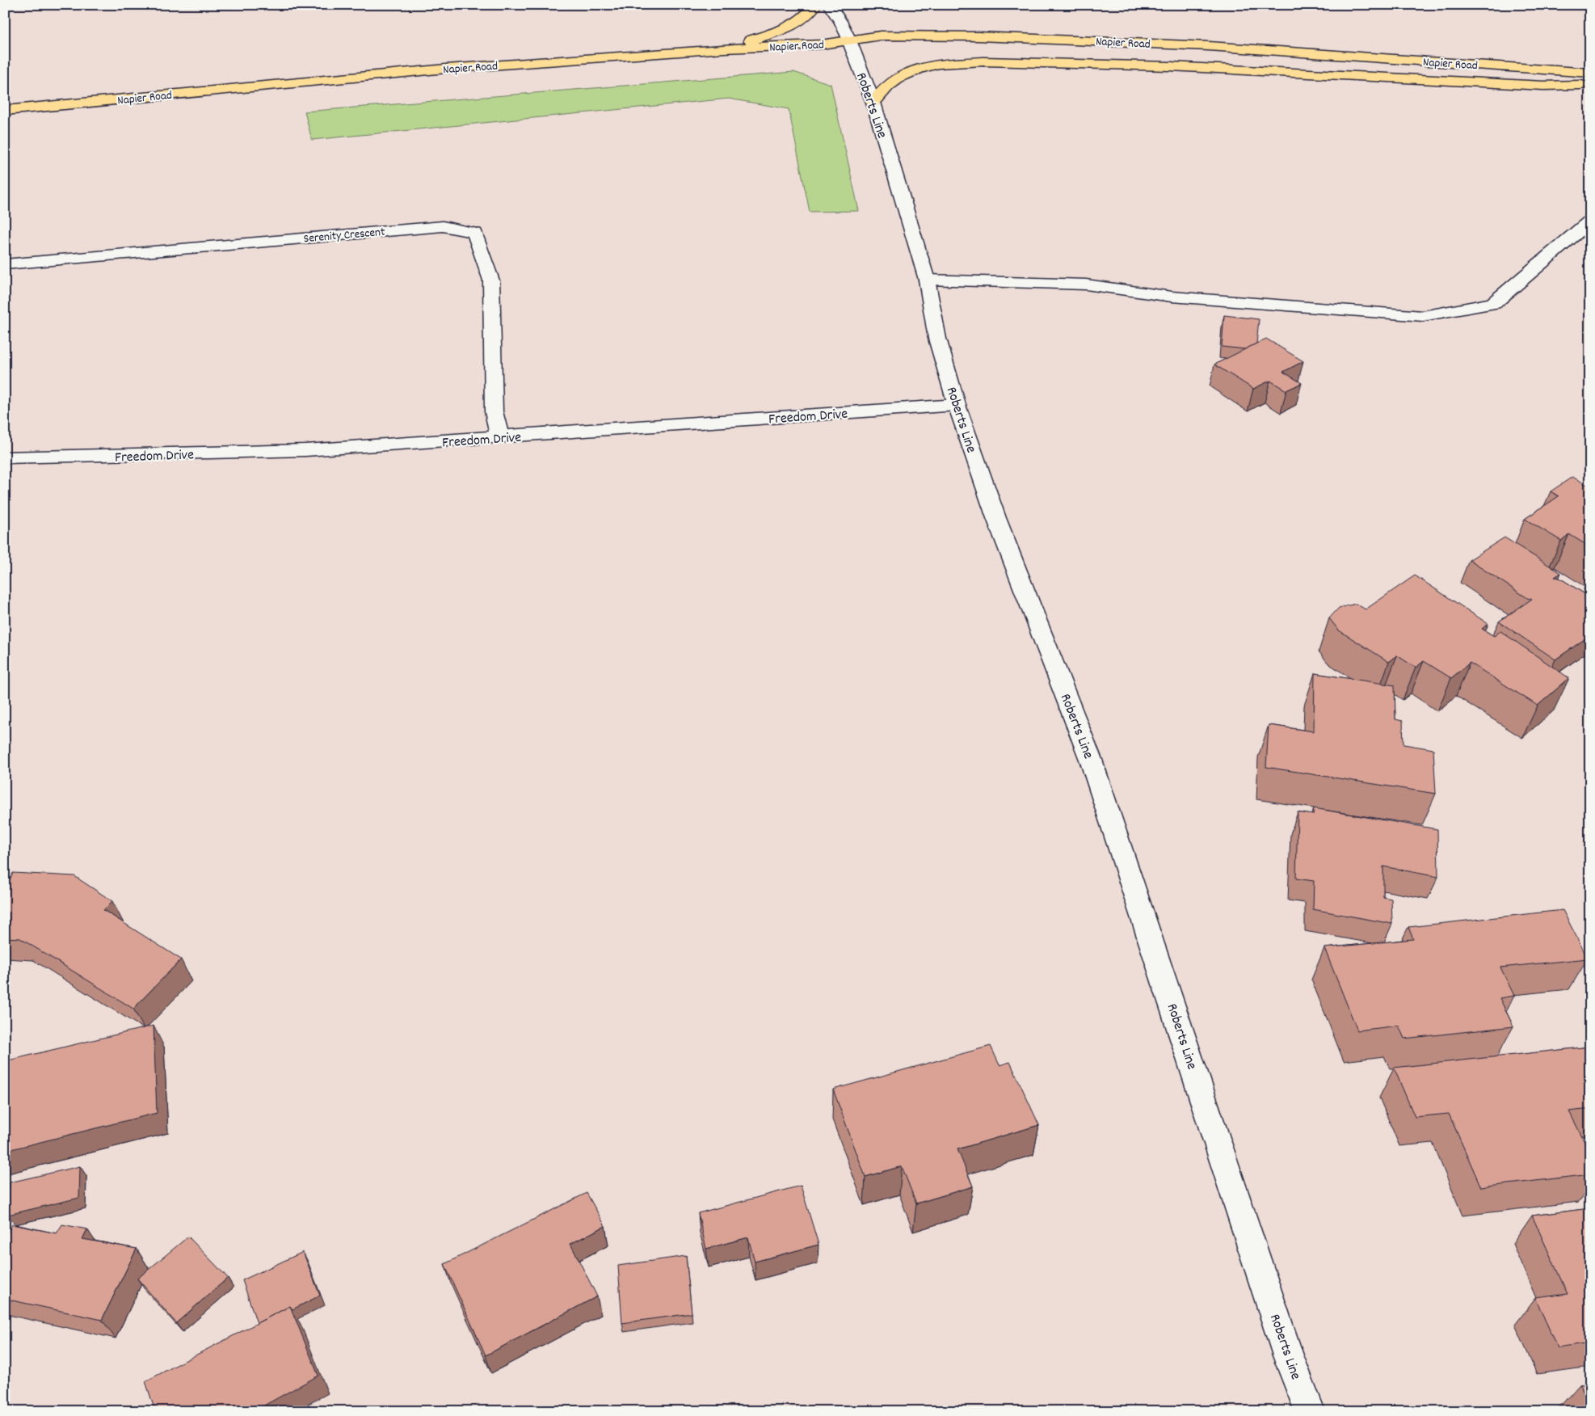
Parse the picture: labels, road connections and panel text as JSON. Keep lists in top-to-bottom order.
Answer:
{
  "streets": {
    "highway": ["Napier Road"],
    "street": ["Roberts Line", "Serenity Crescent", "Freedom Drive"]
  },
  "crossings": [
    ["Napier Road", "Roberts Line"],
    ["Roberts Line", "Freedom Drive"],
    ["Serenity Crescent", "Freedom Drive"]
  ]
}
